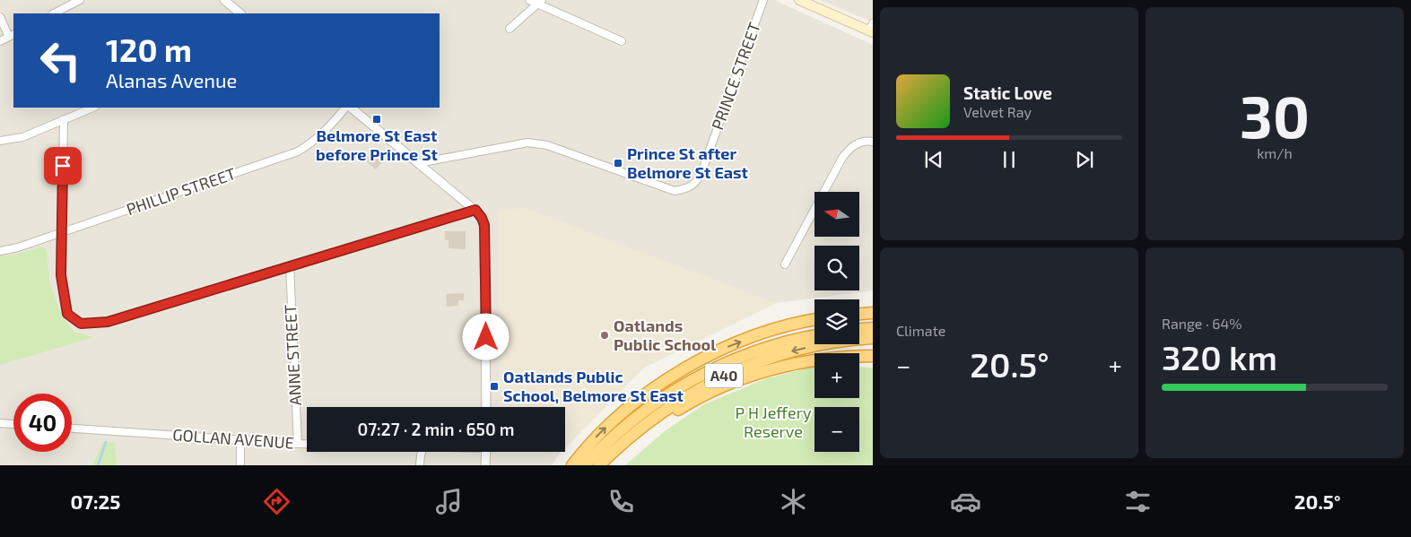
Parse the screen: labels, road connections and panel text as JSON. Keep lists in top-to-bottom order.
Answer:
{
  "streets": {
    "highway": ["A40"],
    "street": [
      "PRINCE STREET",
      "PHILLIP STREET",
      "ANNE STREET",
      "GOLLAN AVENUE"
    ]
  },
  "crossings": [
    ["ANNE STREET", "GOLLAN AVENUE"]
  ],
  "parks": ["P H Jeffery Reserve"],
  "places": {
    "transit": ["Belmore St East before Prince St", "Prince St after Belmore St East", "Oatlands Public School, Belmore St East"],
    "other": ["Oatlands Public School"]
  },
  "north": "left",
  "page": {
    "tile": [
      ["30", "km/h"],
      "Climate",
      ["Range · 64%", "320 km"]
    ],
    "turn": ["120 m", "Alanas Avenue"],
    "song": ["Static Love", "Velvet Ray"],
    "map_buttons": ["+", "−"],
    "heat": ["−", "20.5°", "+"],
    "limit": "40",
    "trip": "07:27 · 2 min · 650 m",
    "tabs": ["07:25", "20.5°"]
  }
}
